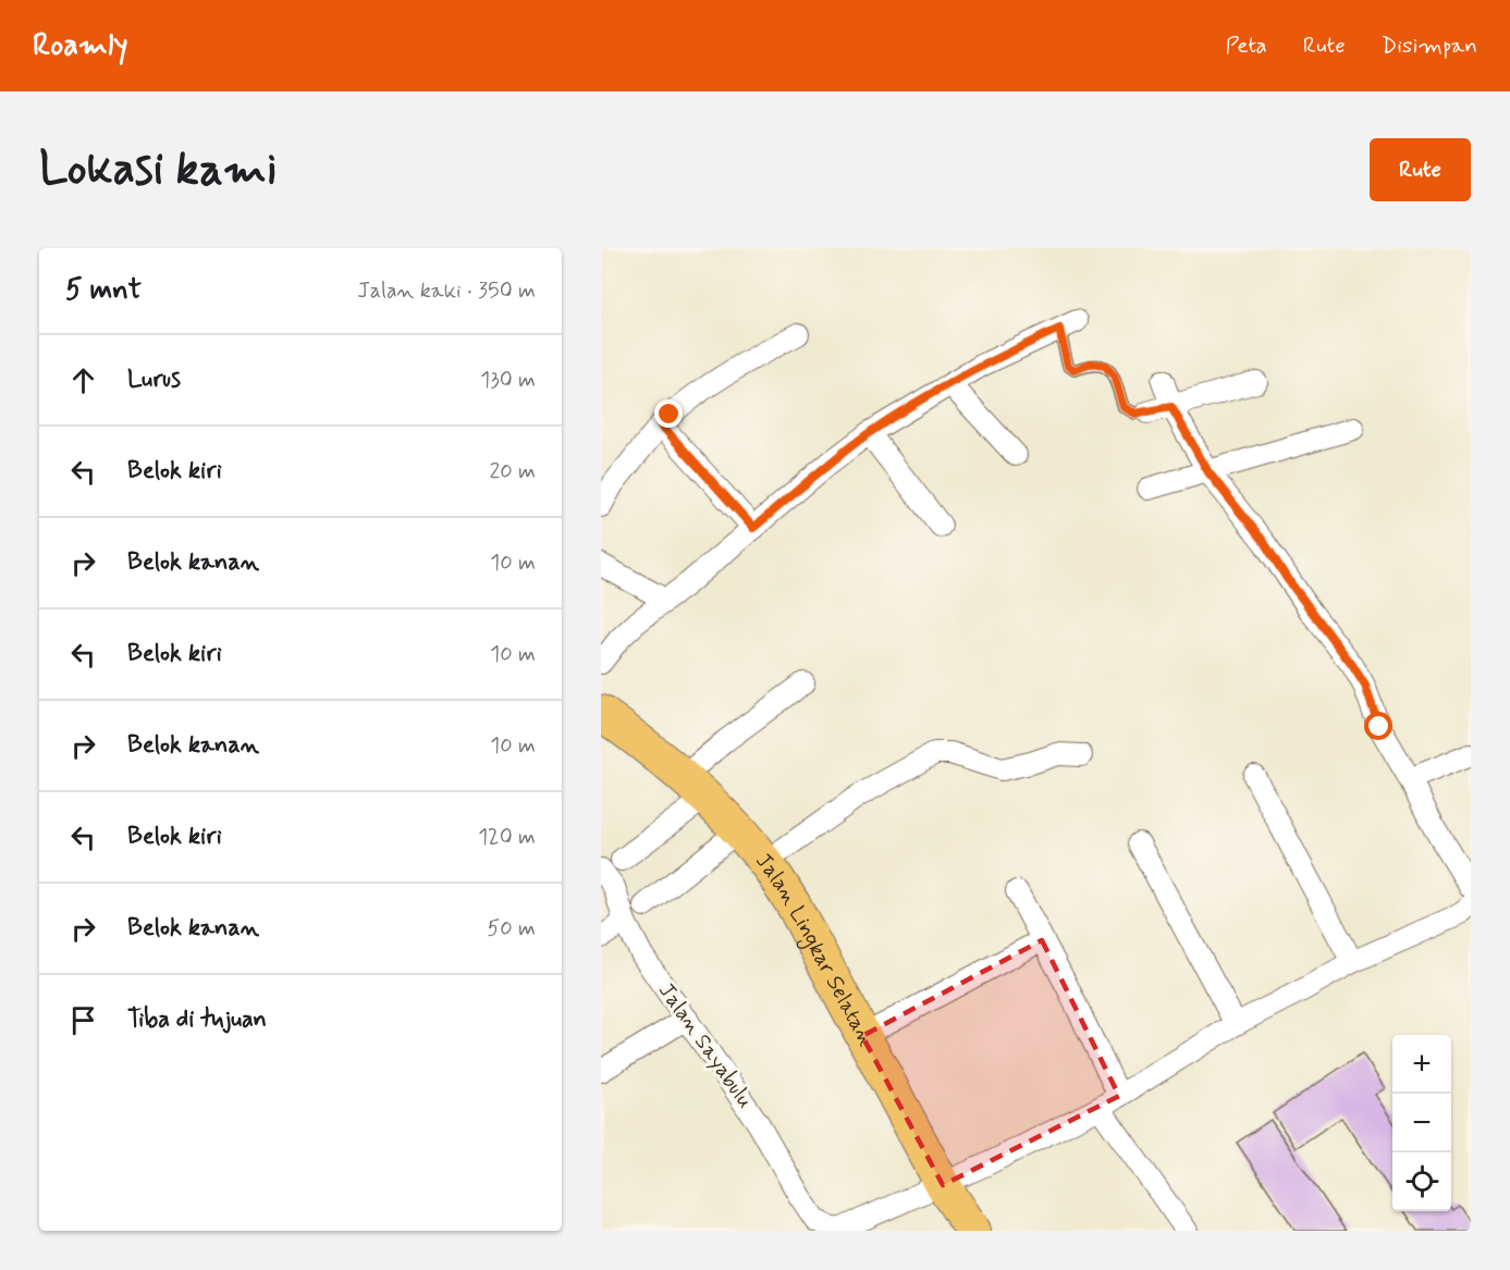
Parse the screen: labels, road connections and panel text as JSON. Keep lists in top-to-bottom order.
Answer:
{
  "streets": {
    "highway": ["Jalan Lingkar Selatan"],
    "street": ["Jalan Sayabulu"]
  },
  "page": {
    "header": "Roamly",
    "nav": ["Peta", "Rute", "Disimpan"],
    "buttons": "Rute",
    "title": "Lokasi kami",
    "heading": ["5 mnt", "Jalan kaki · 350 m"],
    "list": [
      ["Lurus", "130 m"],
      ["Belok kiri", "20 m"],
      ["Belok kanan", "10 m"],
      ["Belok kiri", "10 m"],
      ["Belok kanan", "10 m"],
      ["Belok kiri", "120 m"],
      ["Belok kanan", "50 m"],
      "Tiba di tujuan"
    ],
    "map_buttons": ["+", "−"]
  }
}
